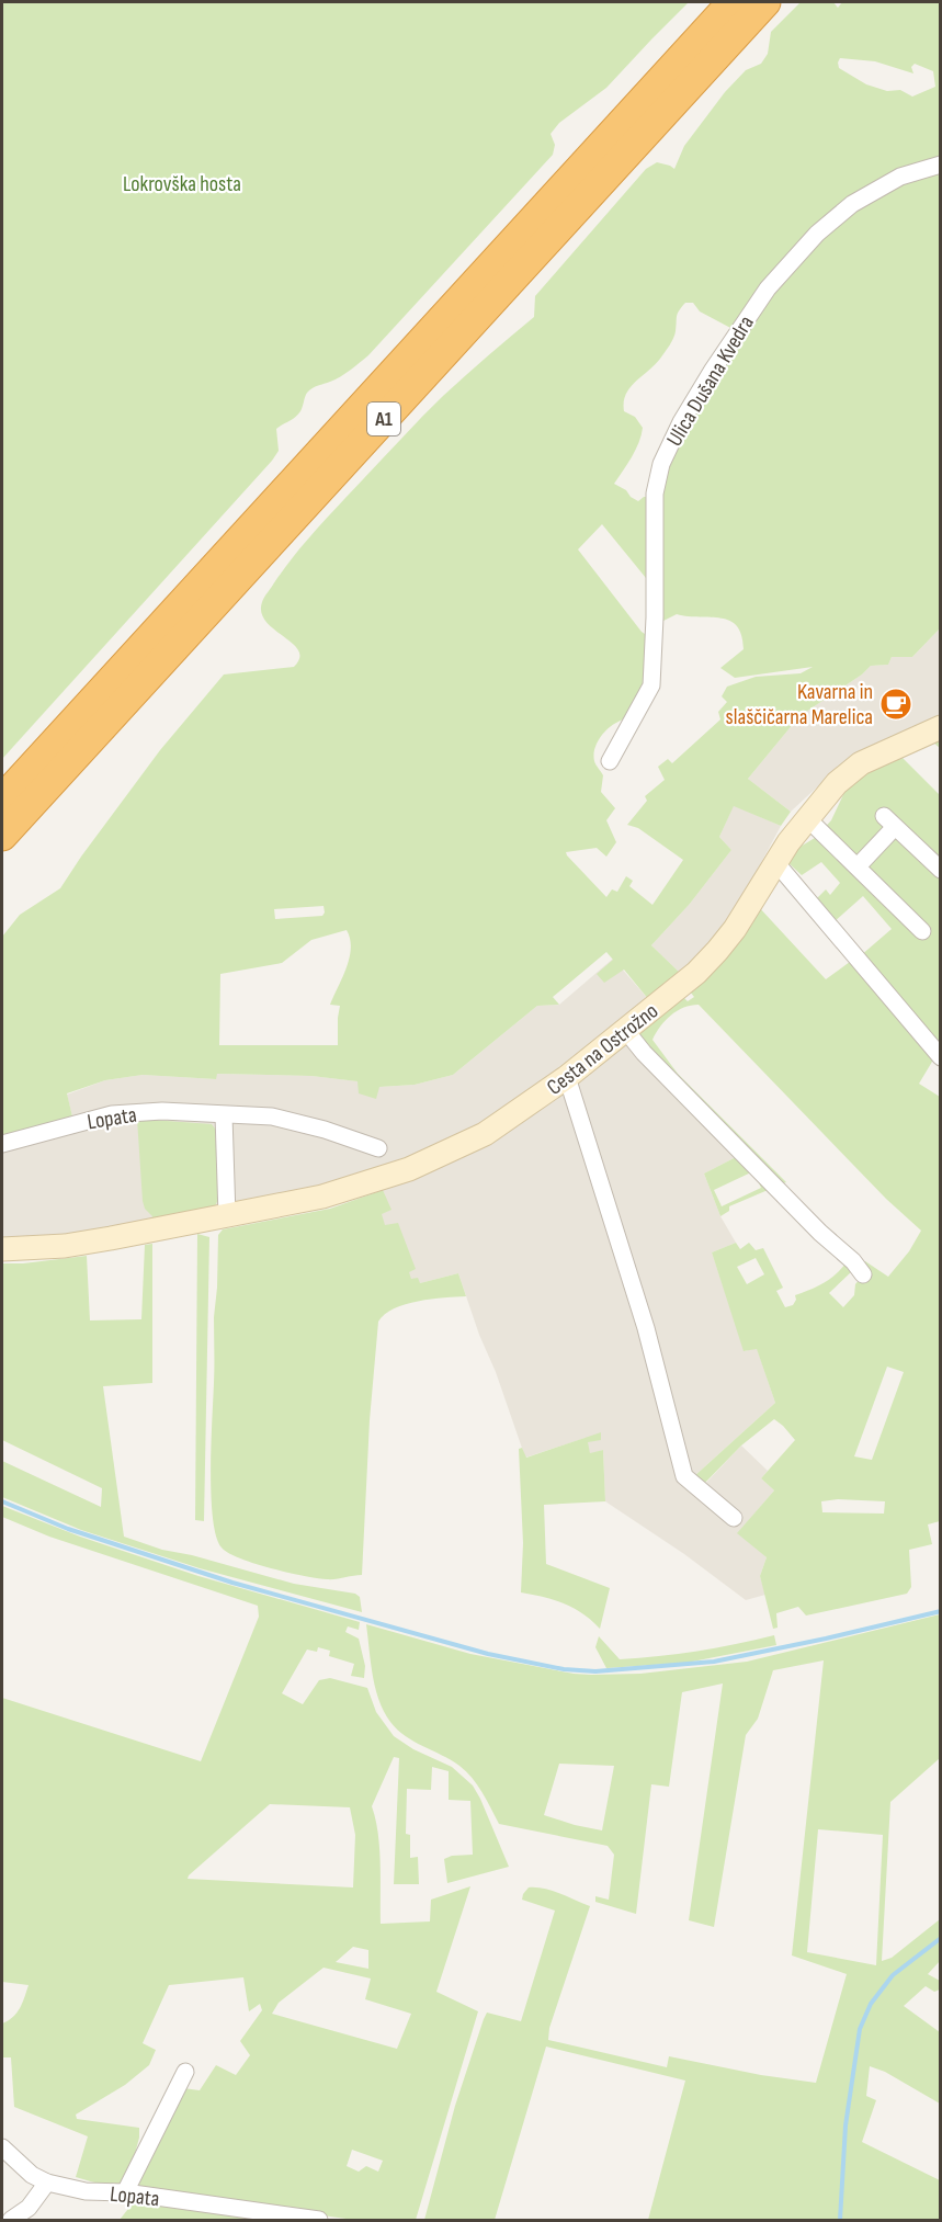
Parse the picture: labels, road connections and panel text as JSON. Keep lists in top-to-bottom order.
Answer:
{
  "streets": {
    "highway": ["A1"],
    "street": ["Ulica Dušana Kvedra", "Cesta na Ostrožno", "Lopata"]
  },
  "parks": ["Lokrovška hosta"],
  "places": {
    "cafe": ["Kavarna in slaščičarna Marelica"]
  }
}
